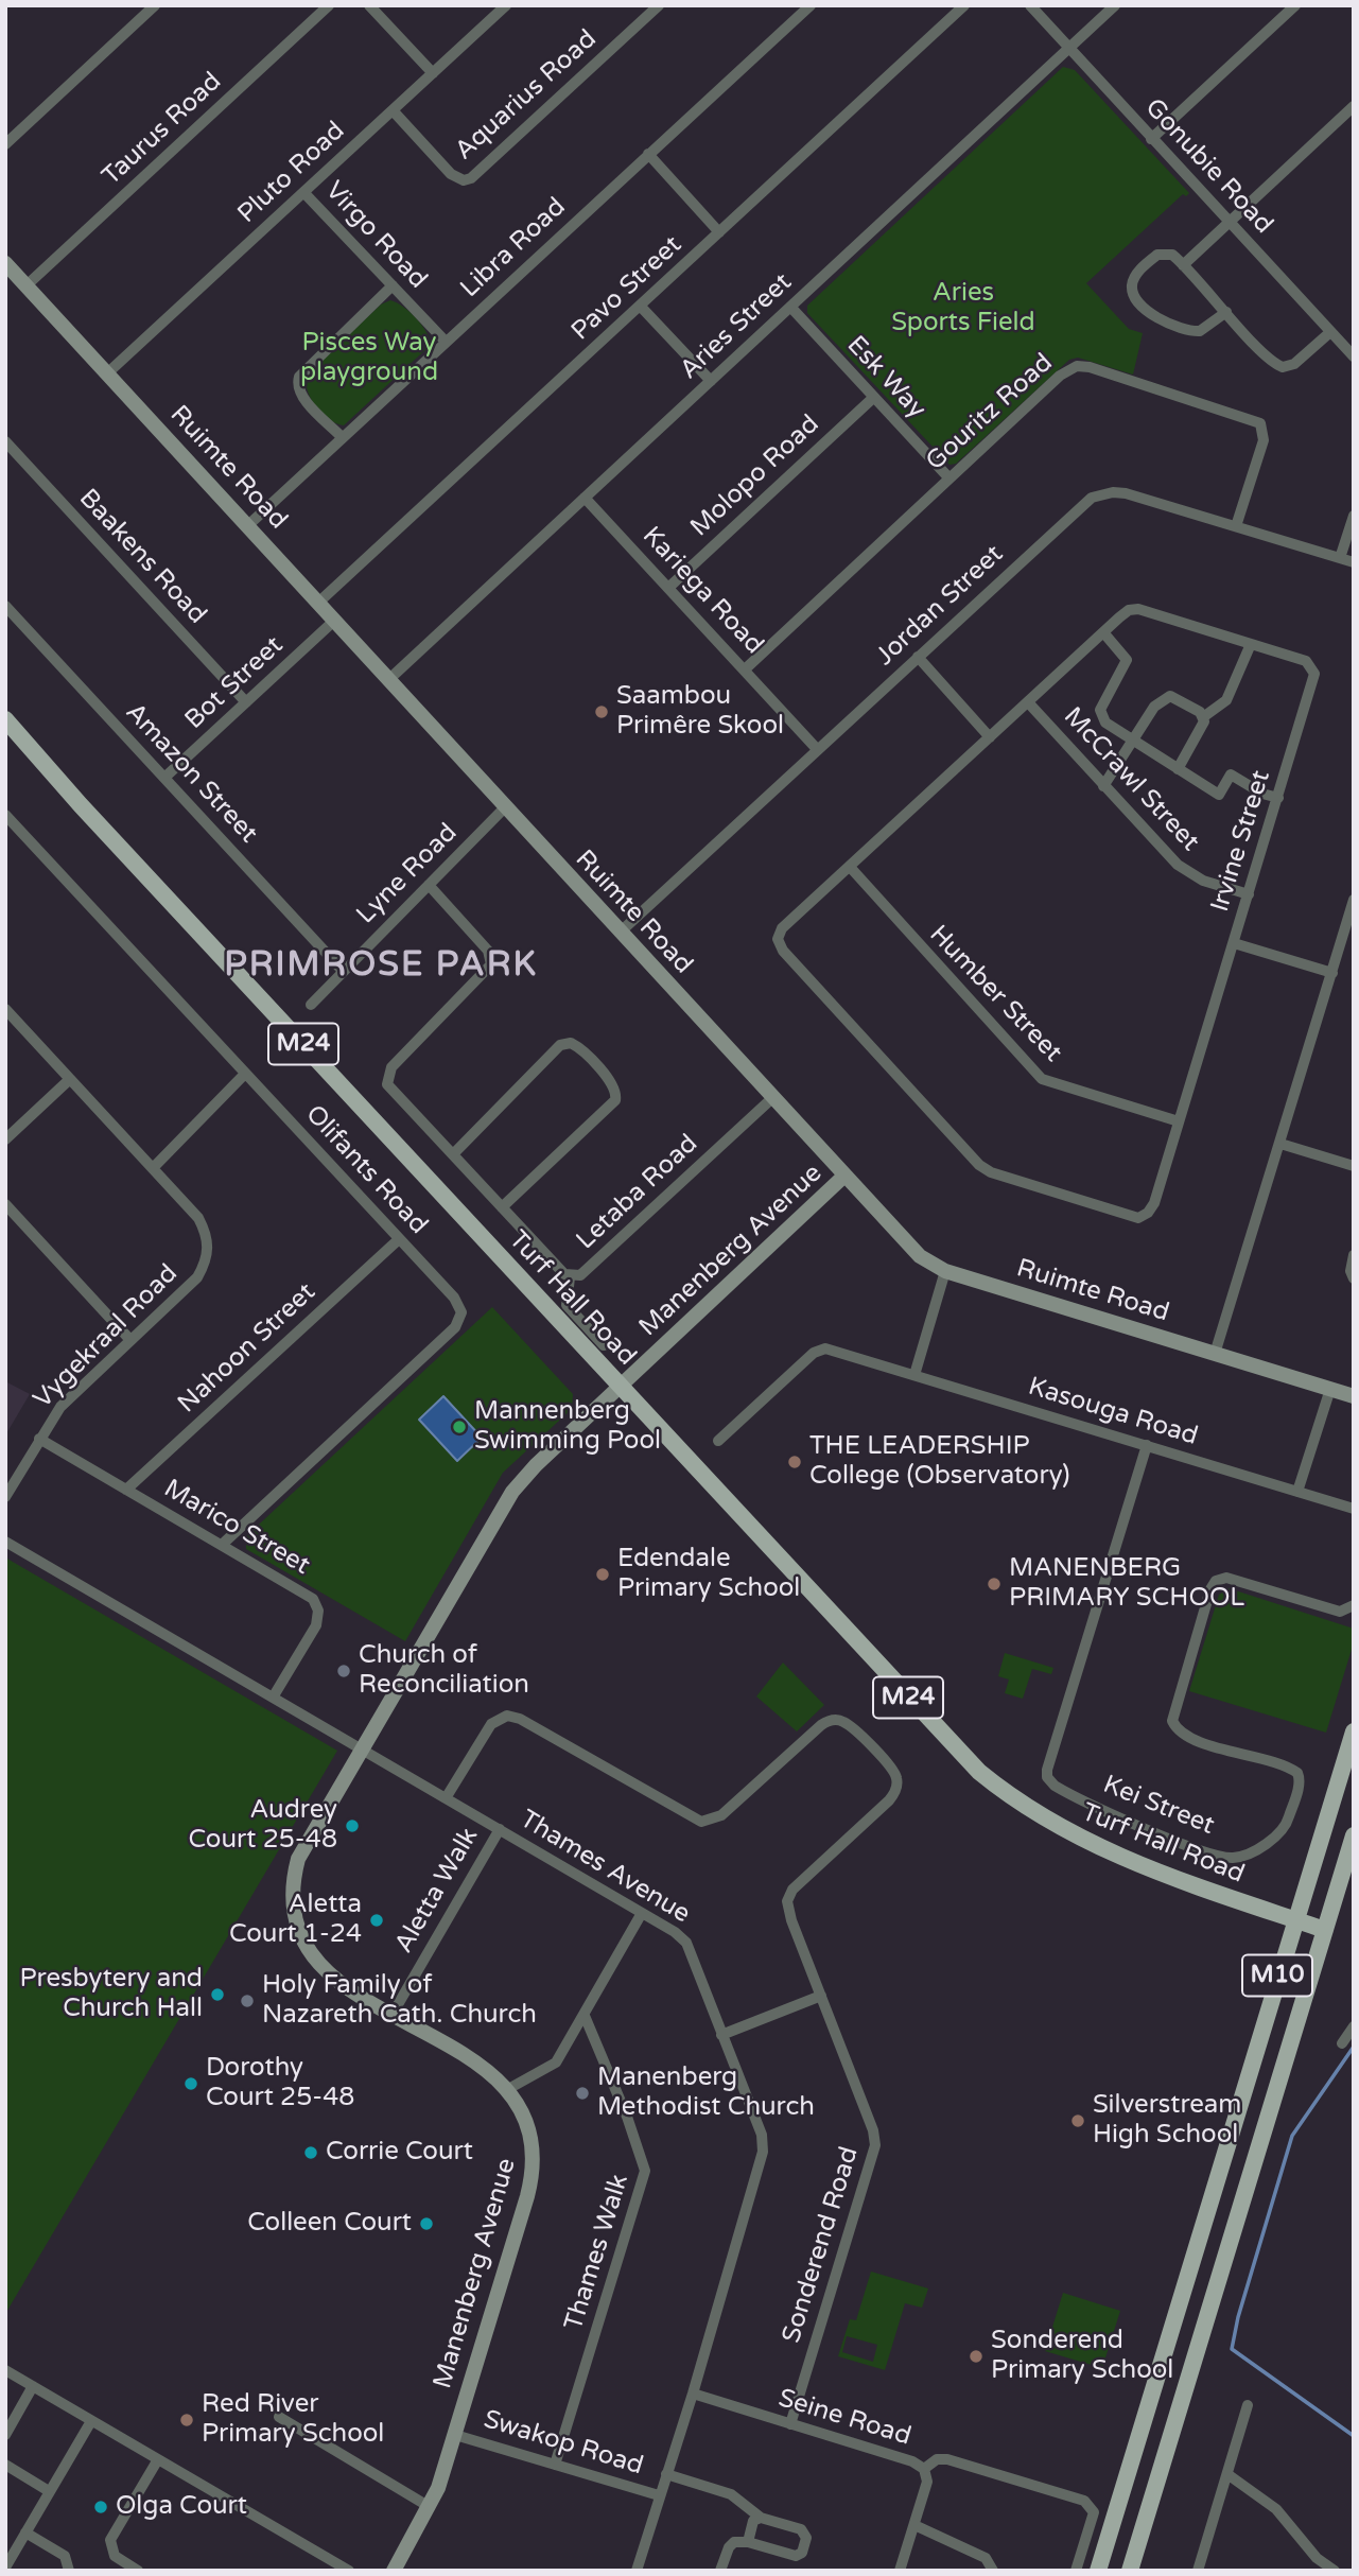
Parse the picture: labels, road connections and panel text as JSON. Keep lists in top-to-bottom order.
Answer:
{
  "streets": {
    "main road": ["M24", "Turf Hall Road", "M10"],
    "street": [
      "Aquarius Road",
      "Taurus Road",
      "Gonubie Road",
      "Pluto Road",
      "Virgo Road",
      "Libra Road",
      "Pavo Street",
      "Aries Street",
      "Esk Way",
      "Gouritz Road",
      "Ruimte Road",
      "Molopo Road",
      "Baakens Road",
      "Kariega Road",
      "Jordan Street",
      "Bot Street",
      "Amazon Street",
      "McCrawl Street",
      "Irvine Street",
      "Lyne Road",
      "Humber Street",
      "Olifants Road",
      "Letaba Road",
      "Manenberg Avenue",
      "Vygekraal Road",
      "Nahoon Street",
      "Kasouga Road",
      "Marico Street",
      "Kei Street",
      "Thames Avenue",
      "Aletta Walk",
      "Sonderend Road",
      "Thames Walk",
      "Seine Road",
      "Swakop Road"
    ]
  },
  "crossings": [
    ["Aquarius Road", "Pluto Road"],
    ["Taurus Road", "Ruimte Road"],
    ["Gonubie Road", "Aries Street"],
    ["Pluto Road", "Virgo Road"],
    ["Pluto Road", "Ruimte Road"],
    ["Virgo Road", "Libra Road"],
    ["Libra Road", "Ruimte Road"],
    ["Pavo Street", "Ruimte Road"],
    ["Aries Street", "Esk Way"],
    ["Aries Street", "Ruimte Road"],
    ["Aries Street", "Kariega Road"],
    ["Esk Way", "Gouritz Road"],
    ["Esk Way", "Molopo Road"],
    ["Gouritz Road", "Kariega Road"],
    ["Gouritz Road", "Jordan Street"],
    ["Ruimte Road", "Jordan Street"],
    ["Ruimte Road", "Bot Street"],
    ["Ruimte Road", "Lyne Road"],
    ["Ruimte Road", "Letaba Road"],
    ["Ruimte Road", "Manenberg Avenue"],
    ["Molopo Road", "Kariega Road"],
    ["Baakens Road", "Bot Street"],
    ["Kariega Road", "Jordan Street"],
    ["Bot Street", "Amazon Street"],
    ["Amazon Street", "Lyne Road"],
    ["McCrawl Street", "Irvine Street"],
    ["Irvine Street", "Humber Street"],
    ["Lyne Road", "Letaba Road"],
    ["Olifants Road", "Nahoon Street"],
    ["Olifants Road", "Marico Street"],
    ["Manenberg Avenue", "Turf Hall Road"],
    ["Manenberg Avenue", "Thames Avenue"],
    ["Manenberg Avenue", "Aletta Walk"],
    ["Manenberg Avenue", "Swakop Road"],
    ["Turf Hall Road", "M10"],
    ["Vygekraal Road", "Marico Street"],
    ["Nahoon Street", "Marico Street"],
    ["Kasouga Road", "Kei Street"],
    ["Marico Street", "Thames Avenue"],
    ["Thames Avenue", "Aletta Walk"],
    ["Thames Avenue", "Sonderend Road"],
    ["Thames Avenue", "Seine Road"],
    ["Thames Avenue", "Swakop Road"],
    ["Sonderend Road", "Seine Road"],
    ["Thames Walk", "Swakop Road"]
  ],
  "districts": ["PRIMROSE PARK"],
  "parks": ["Aries Sports Field", "Pisces Way playground"],
  "places": [
    "Saambou Primêre Skool",
    "Mannenberg Swimming Pool",
    "THE LEADERSHIP College (Observatory)",
    "Edendale Primary School",
    "MANENBERG PRIMARY SCHOOL",
    "Church of Reconciliation",
    "Audrey Court 25-48",
    "Aletta Court 1-24",
    "Presbytery and Church Hall",
    "Holy Family of Nazareth Cath. Church",
    "Dorothy Court 25-48",
    "Manenberg Methodist Church",
    "Silverstream High School",
    "Corrie Court",
    "Colleen Court",
    "Sonderend Primary School",
    "Red River Primary School",
    "Olga Court"
  ]
}
